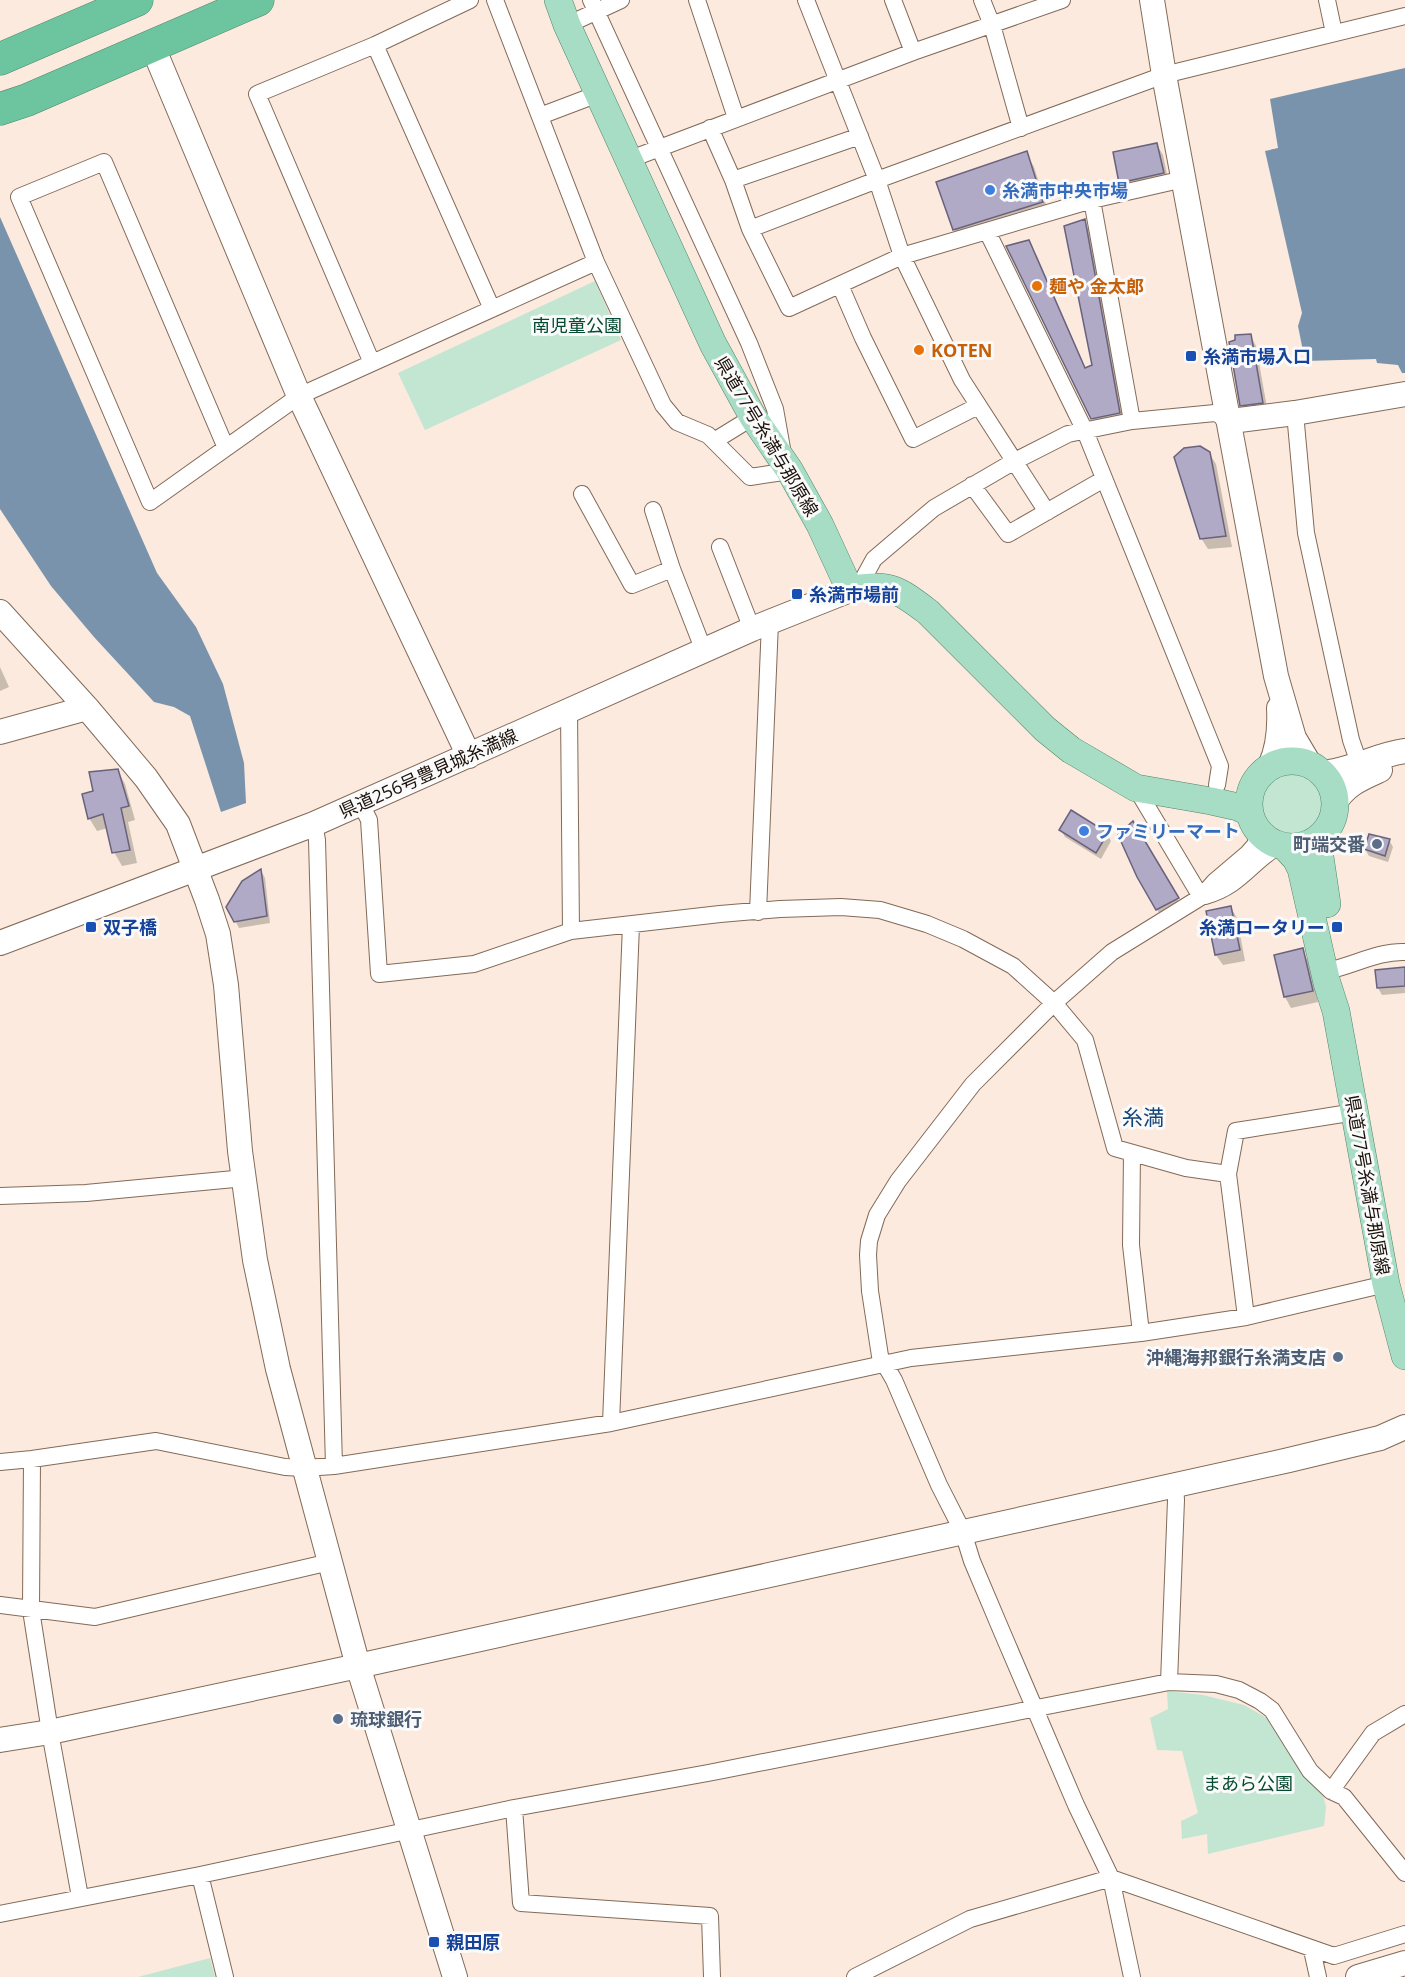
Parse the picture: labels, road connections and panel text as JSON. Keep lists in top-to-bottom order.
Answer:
{
  "streets": {
    "main road": ["県道77号糸満与那原線"],
    "street": ["県道256号豊見城糸満線"]
  },
  "crossings": [
    ["県道77号糸満与那原線", "県道256号豊見城糸満線"]
  ],
  "districts": ["糸満"],
  "parks": ["南児童公園", "まあら公園"],
  "places": {
    "other": [
      "糸満市中央市場",
      "麺や 金太郎",
      "KOTEN",
      "ファミリーマート",
      "町端交番",
      "沖縄海邦銀行糸満支店",
      "琉球銀行"
    ],
    "transit": [
      "糸満市場入口",
      "糸満市場前",
      "双子橋",
      "糸満ロータリー",
      "親田原"
    ]
  }
}
